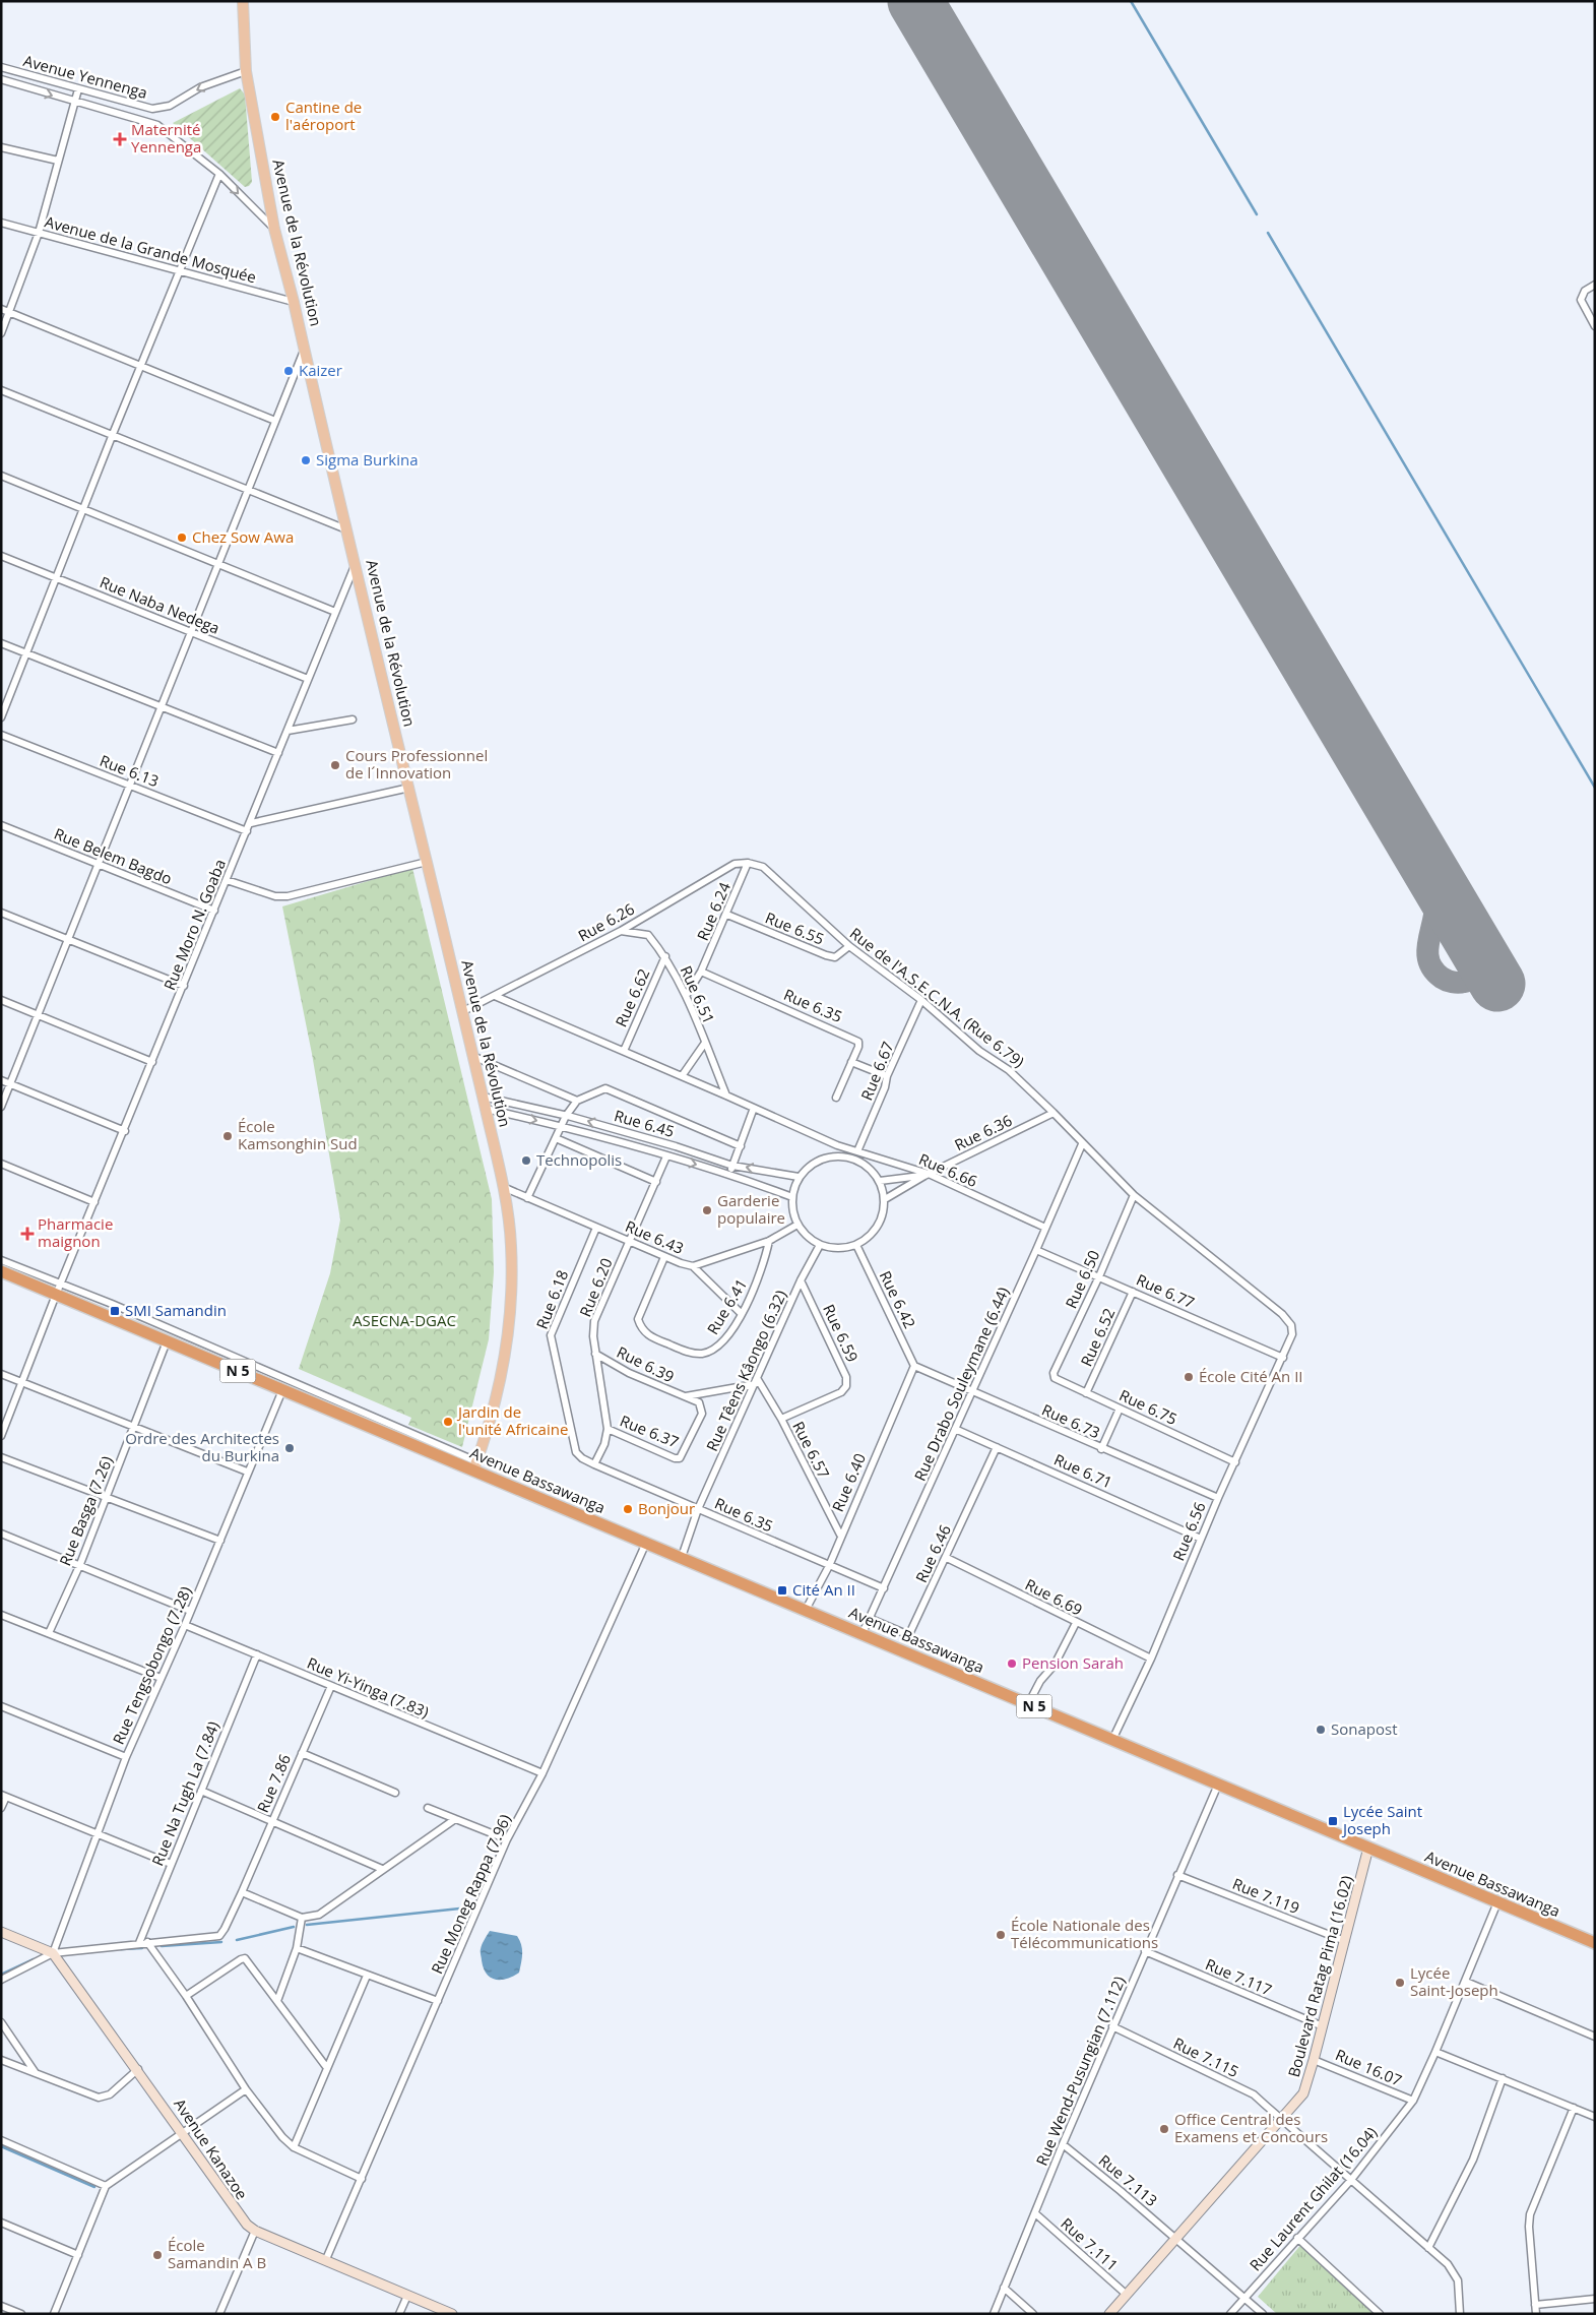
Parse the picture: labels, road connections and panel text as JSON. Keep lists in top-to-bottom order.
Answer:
{
  "streets": {
    "highway": ["N 5", "Avenue Bassawanga"],
    "main road": ["Avenue de la Révolution"],
    "street": [
      "Avenue Yennenga",
      "Avenue de la Grande Mosquée",
      "Rue Naba Nedega",
      "Rue 6.13",
      "Rue Belem Bagdo",
      "Rue 6.24",
      "Rue 6.26",
      "Rue Moro N. Goaba",
      "Rue 6.55",
      "Rue 6.51",
      "Rue 6.62",
      "Rue de l'A.S.E.C.N.A. (Rue 6.79)",
      "Rue 6.35",
      "Rue 6.67",
      "Rue 6.45",
      "Rue 6.36",
      "Rue 6.66",
      "Rue 6.43",
      "Rue 6.50",
      "Rue 6.20",
      "Rue 6.77",
      "Rue 6.18",
      "Rue 6.42",
      "Rue 6.41",
      "Rue 6.59",
      "Rue 6.52",
      "Rue 6.39",
      "Rue Têens Kâongo (6.32)",
      "Rue Drabo Souleymane (6.44)",
      "Rue 6.75",
      "Rue 6.73",
      "Rue 6.37",
      "Rue 6.57",
      "Rue 6.71",
      "Rue 6.40",
      "Rue Basga (7.26)",
      "Rue 6.56",
      "Rue 6.46",
      "Rue 6.69",
      "Rue Tengsobongo (7.28)",
      "Rue Yi-Yinga (7.83)",
      "Rue 7.86",
      "Rue Na Tugh La (7.84)",
      "Rue Moneg Rappa (7.96)",
      "Rue 7.119",
      "Boulevard Ratag Pima (16.02)",
      "Rue 7.117",
      "Rue 7.115",
      "Rue 16.07",
      "Rue Wend-Pusungian (7.112)",
      "Avenue Kanazoe",
      "Rue 7.113",
      "Rue Laurent Ghilat (16.04)",
      "Rue 7.111"
    ]
  },
  "crossings": [
    ["Avenue Yennenga", "Avenue de la Révolution"],
    ["Avenue de la Révolution", "Avenue de la Grande Mosquée"],
    ["Avenue de la Révolution", "Rue 6.26"],
    ["Avenue de la Révolution", "Rue Moro N. Goaba"],
    ["Avenue de la Révolution", "Rue 6.45"],
    ["Avenue de la Révolution", "Rue 6.43"],
    ["Avenue de la Révolution", "Avenue Bassawanga"],
    ["Rue Naba Nedega", "Rue Moro N. Goaba"],
    ["Rue 6.13", "Rue Moro N. Goaba"],
    ["Rue Belem Bagdo", "Rue Moro N. Goaba"],
    ["Rue 6.24", "Rue 6.26"],
    ["Rue 6.24", "Rue 6.55"],
    ["Rue 6.24", "Rue 6.51"],
    ["Rue 6.24", "Rue de l'A.S.E.C.N.A. (Rue 6.79)"],
    ["Rue 6.24", "Rue 6.35"],
    ["Rue 6.26", "Rue 6.51"],
    ["Rue 6.26", "Rue de l'A.S.E.C.N.A. (Rue 6.79)"],
    ["Rue 6.26", "Rue 6.66"],
    ["Rue Moro N. Goaba", "Avenue Bassawanga"],
    ["Rue 6.55", "Rue de l'A.S.E.C.N.A. (Rue 6.79)"],
    ["Rue 6.51", "Rue 6.62"],
    ["Rue 6.51", "Rue 6.66"],
    ["Rue 6.62", "Rue 6.66"],
    ["Rue de l'A.S.E.C.N.A. (Rue 6.79)", "Rue 6.67"],
    ["Rue de l'A.S.E.C.N.A. (Rue 6.79)", "Rue 6.36"],
    ["Rue de l'A.S.E.C.N.A. (Rue 6.79)", "Rue 6.50"],
    ["Rue de l'A.S.E.C.N.A. (Rue 6.79)", "Rue Drabo Souleymane (6.44)"],
    ["Rue de l'A.S.E.C.N.A. (Rue 6.79)", "Rue 6.56"],
    ["Rue 6.35", "Rue 6.20"],
    ["Rue 6.35", "Rue 6.18"],
    ["Rue 6.35", "Rue Têens Kâongo (6.32)"],
    ["Rue 6.35", "Rue Drabo Souleymane (6.44)"],
    ["Rue 6.35", "Rue 6.40"],
    ["Rue 6.67", "Rue 6.66"],
    ["Rue 6.45", "Rue 6.36"],
    ["Rue 6.45", "Rue 6.43"],
    ["Rue 6.45", "Rue 6.20"],
    ["Rue 6.45", "Rue 6.42"],
    ["Rue 6.45", "Rue Têens Kâongo (6.32)"],
    ["Rue 6.36", "Rue 6.66"],
    ["Rue 6.36", "Rue 6.43"],
    ["Rue 6.36", "Rue 6.42"],
    ["Rue 6.36", "Rue Têens Kâongo (6.32)"],
    ["Rue 6.66", "Rue Drabo Souleymane (6.44)"],
    ["Rue 6.43", "Rue 6.20"],
    ["Rue 6.43", "Rue 6.18"],
    ["Rue 6.43", "Rue 6.42"],
    ["Rue 6.43", "Rue 6.41"],
    ["Rue 6.43", "Rue Têens Kâongo (6.32)"],
    ["Rue 6.50", "Rue 6.77"],
    ["Rue 6.50", "Rue 6.75"],
    ["Rue 6.20", "Rue 6.18"],
    ["Rue 6.20", "Rue 6.39"],
    ["Rue 6.20", "Rue 6.37"],
    ["Rue 6.77", "Rue 6.52"],
    ["Rue 6.77", "Rue Drabo Souleymane (6.44)"],
    ["Rue 6.77", "Rue 6.56"],
    ["Rue 6.42", "Rue Têens Kâongo (6.32)"],
    ["Rue 6.42", "Rue 6.73"],
    ["Rue 6.42", "Rue 6.40"],
    ["Rue 6.59", "Rue Têens Kâongo (6.32)"],
    ["Rue 6.59", "Rue 6.57"],
    ["Rue 6.52", "Rue 6.75"],
    ["Rue 6.39", "Rue Têens Kâongo (6.32)"],
    ["Rue 6.39", "Rue 6.37"],
    ["Rue 6.39", "Rue 6.57"],
    ["Rue Têens Kâongo (6.32)", "Rue 6.57"],
    ["Rue Têens Kâongo (6.32)", "Avenue Bassawanga"],
    ["Rue Drabo Souleymane (6.44)", "Rue 6.73"],
    ["Rue Drabo Souleymane (6.44)", "Rue 6.71"],
    ["Rue Drabo Souleymane (6.44)", "Avenue Bassawanga"],
    ["Rue Drabo Souleymane (6.44)", "Rue 6.46"],
    ["Rue 6.75", "Rue 6.56"],
    ["Rue 6.73", "Rue 6.40"],
    ["Rue 6.73", "Rue 6.56"],
    ["Rue 6.57", "Rue 6.40"],
    ["Rue 6.71", "Rue 6.56"],
    ["Rue 6.71", "Rue 6.46"],
    ["Avenue Bassawanga", "Rue 6.40"],
    ["Avenue Bassawanga", "Rue Basga (7.26)"],
    ["Avenue Bassawanga", "Rue 6.56"],
    ["Avenue Bassawanga", "Rue Tengsobongo (7.28)"],
    ["Avenue Bassawanga", "Rue Moneg Rappa (7.96)"],
    ["Avenue Bassawanga", "Boulevard Ratag Pima (16.02)"],
    ["Avenue Bassawanga", "Rue Wend-Pusungian (7.112)"],
    ["Avenue Bassawanga", "Rue Laurent Ghilat (16.04)"],
    ["Rue 6.56", "Rue 6.69"],
    ["Rue 6.46", "Rue 6.69"],
    ["Rue Tengsobongo (7.28)", "Rue Yi-Yinga (7.83)"],
    ["Rue Tengsobongo (7.28)", "Avenue Kanazoe"],
    ["Rue Yi-Yinga (7.83)", "Rue 7.86"],
    ["Rue Yi-Yinga (7.83)", "Rue Na Tugh La (7.84)"],
    ["Rue Yi-Yinga (7.83)", "Rue Moneg Rappa (7.96)"],
    ["Rue Moneg Rappa (7.96)", "Avenue Kanazoe"],
    ["Rue 7.119", "Boulevard Ratag Pima (16.02)"],
    ["Rue 7.119", "Rue Wend-Pusungian (7.112)"],
    ["Boulevard Ratag Pima (16.02)", "Rue 7.117"],
    ["Boulevard Ratag Pima (16.02)", "Rue 7.115"],
    ["Boulevard Ratag Pima (16.02)", "Rue 16.07"],
    ["Boulevard Ratag Pima (16.02)", "Rue 7.113"],
    ["Boulevard Ratag Pima (16.02)", "Rue 7.111"],
    ["Rue 7.117", "Rue Wend-Pusungian (7.112)"],
    ["Rue 7.115", "Rue Wend-Pusungian (7.112)"],
    ["Rue 7.115", "Rue Laurent Ghilat (16.04)"],
    ["Rue 16.07", "Rue Laurent Ghilat (16.04)"],
    ["Rue Wend-Pusungian (7.112)", "Rue 7.113"],
    ["Rue Wend-Pusungian (7.112)", "Rue 7.111"],
    ["Rue 7.113", "Rue Laurent Ghilat (16.04)"]
  ],
  "parks": ["ASECNA-DGAC"],
  "places": {
    "other": [
      "Cantine de l'aéroport",
      "Kaizer",
      "Sigma Burkina",
      "Chez Sow Awa",
      "Cours Professionnel de l´Innovation",
      "École Kamsonghin Sud",
      "Technopolis",
      "Garderie populaire",
      "École Cité An II",
      "Jardin de l'unité Africaine",
      "Ordre des Architectes du Burkina",
      "Bonjour",
      "Pension Sarah",
      "Sonapost",
      "École Nationale des Télécommunications",
      "Lycée Saint-Joseph",
      "Office Central des Examens et Concours",
      "École Samandin A B"
    ],
    "health": ["Maternité Yennenga", "Pharmacie maignon"],
    "transit": ["SMI Samandin", "Cité An II", "Lycée Saint Joseph"]
  }
}
